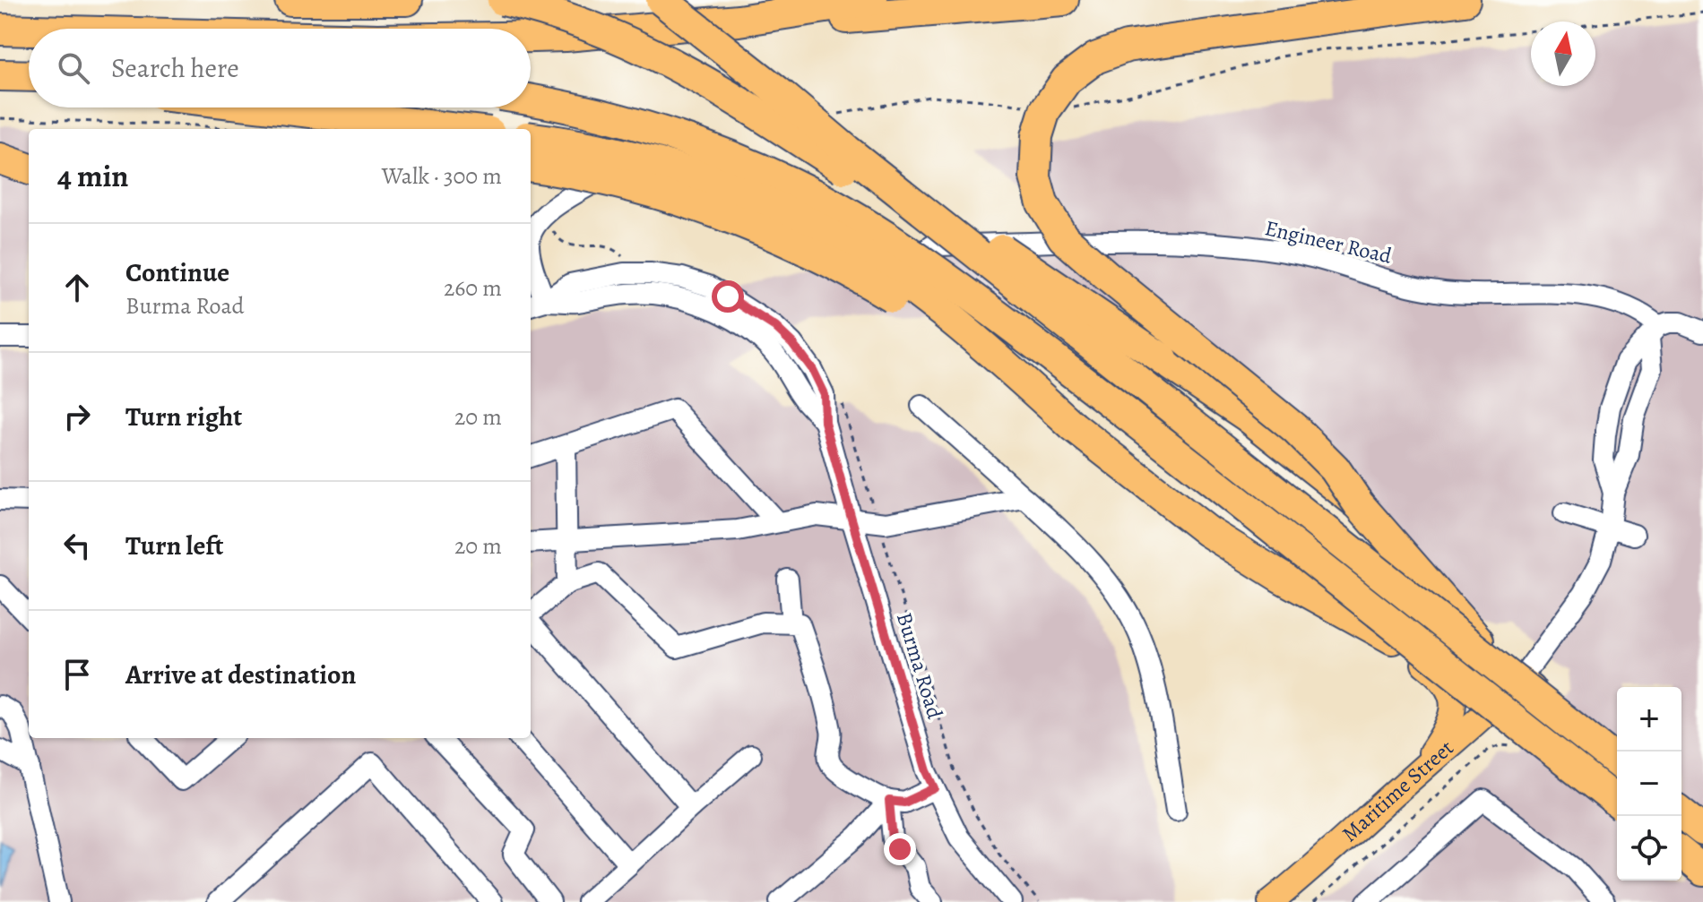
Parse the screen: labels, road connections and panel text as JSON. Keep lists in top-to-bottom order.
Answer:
{
  "streets": {
    "main road": ["Maritime Street"],
    "street": ["Engineer Road", "Burma Road"]
  },
  "north": "top",
  "page": {
    "search": "Search here",
    "heading": ["4 min", "Walk · 300 m"],
    "list": [
      ["Continue", "Burma Road", "260 m"],
      ["Turn right", "20 m"],
      ["Turn left", "20 m"],
      "Arrive at destination"
    ],
    "map_buttons": ["+", "−"]
  }
}
